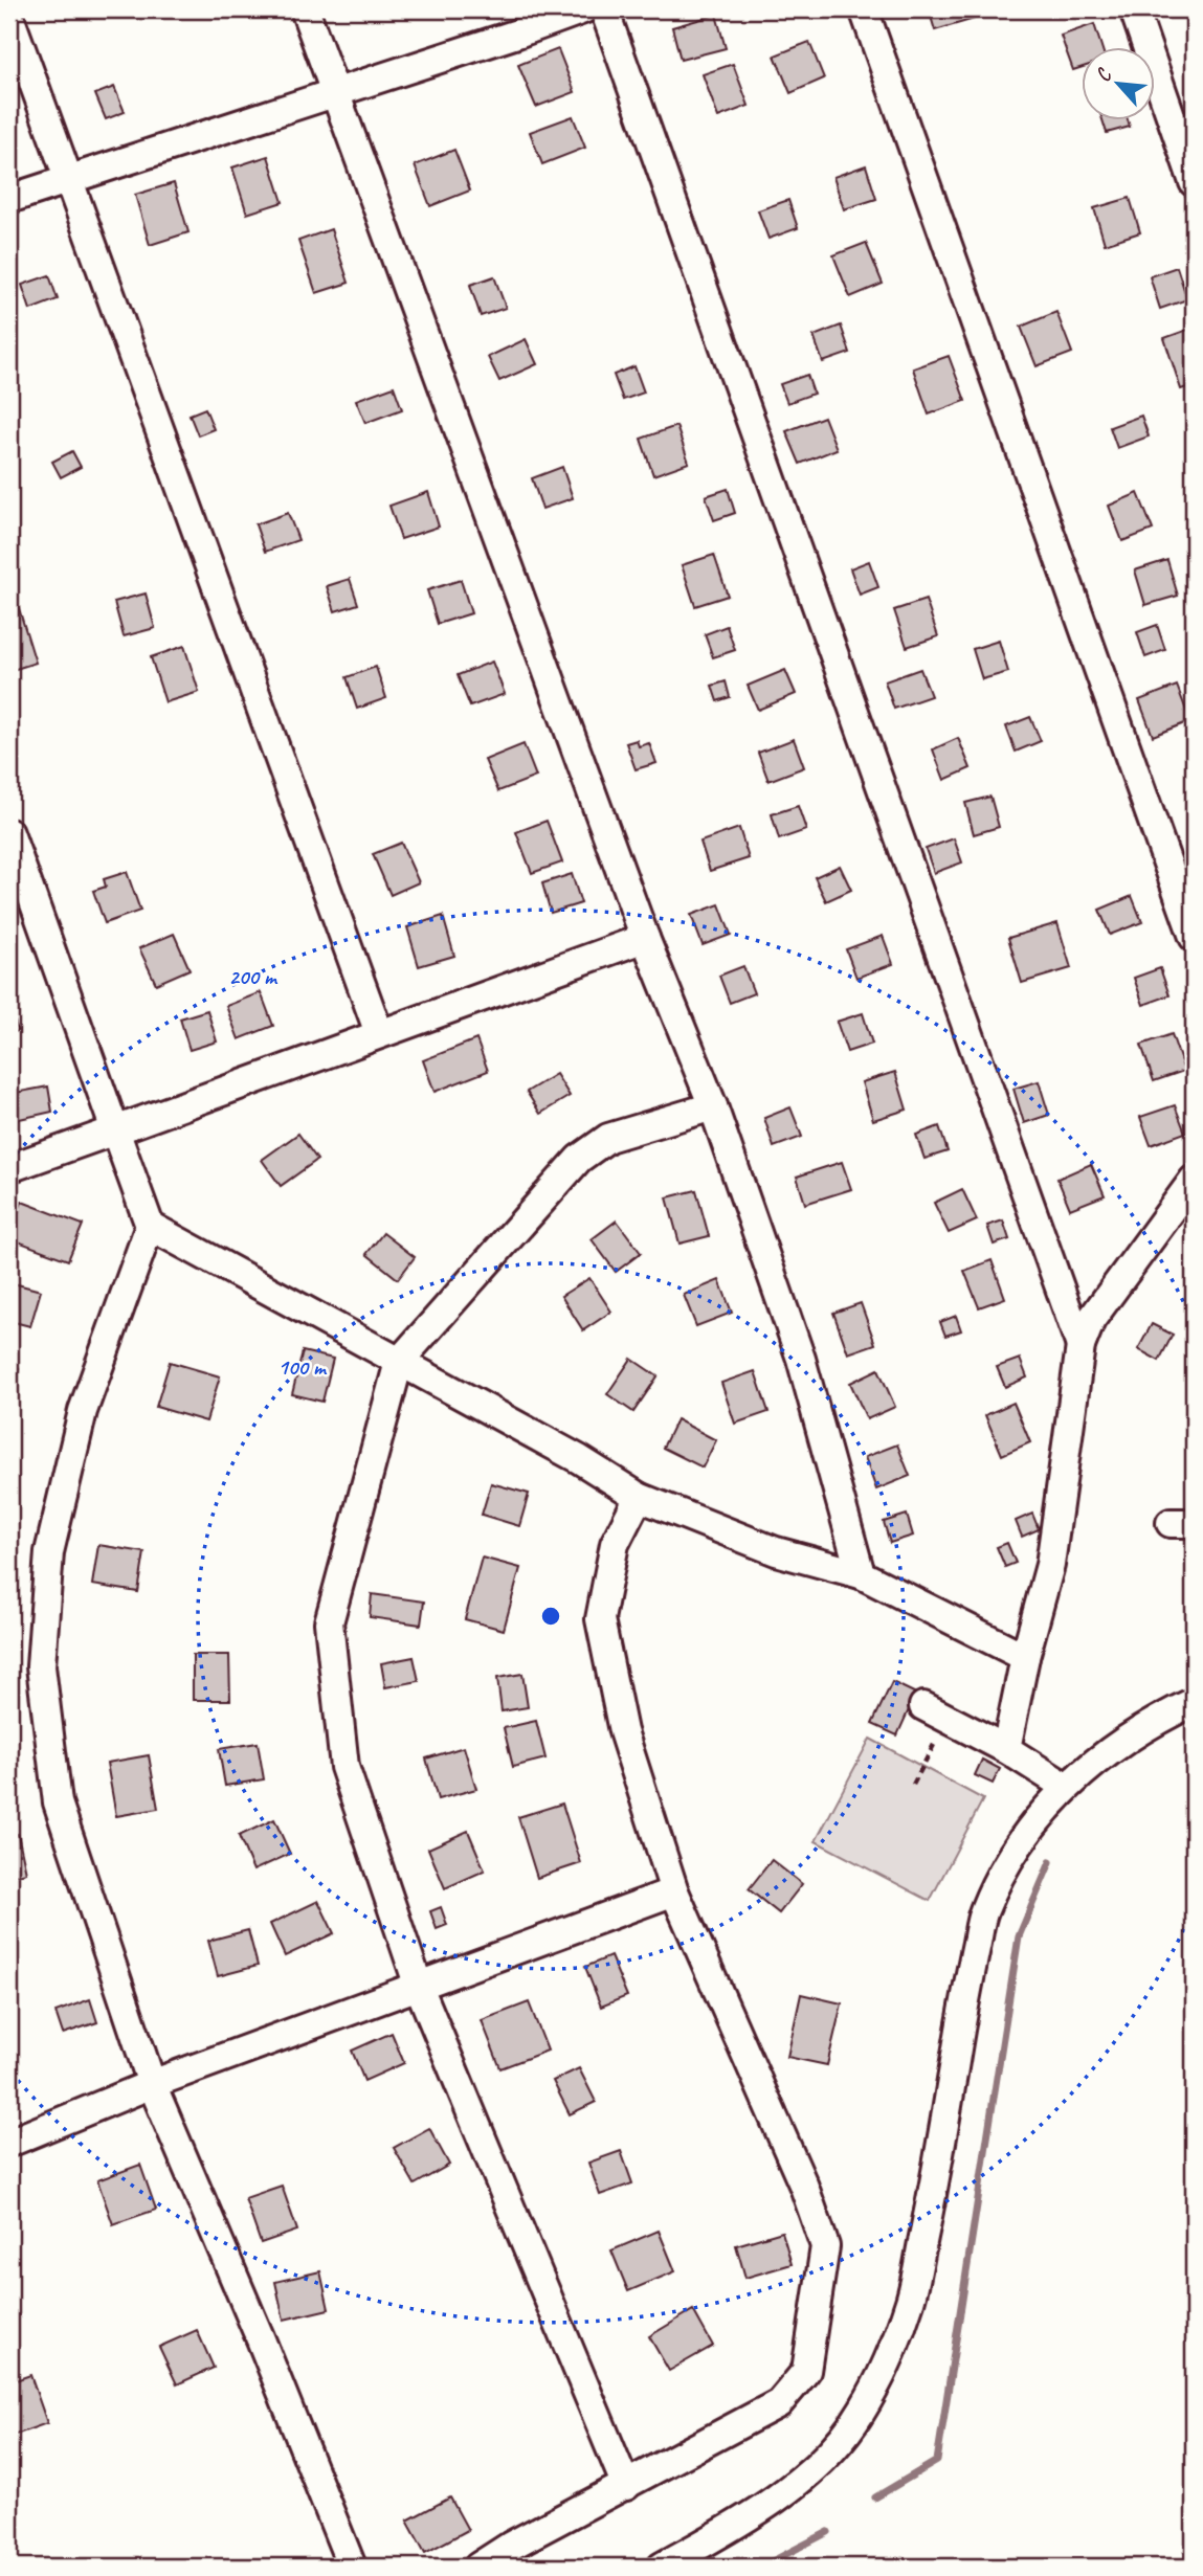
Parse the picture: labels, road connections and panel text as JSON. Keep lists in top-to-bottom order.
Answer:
{
  "north": "top left",
  "rings": ["200 m", "100 m"]
}
